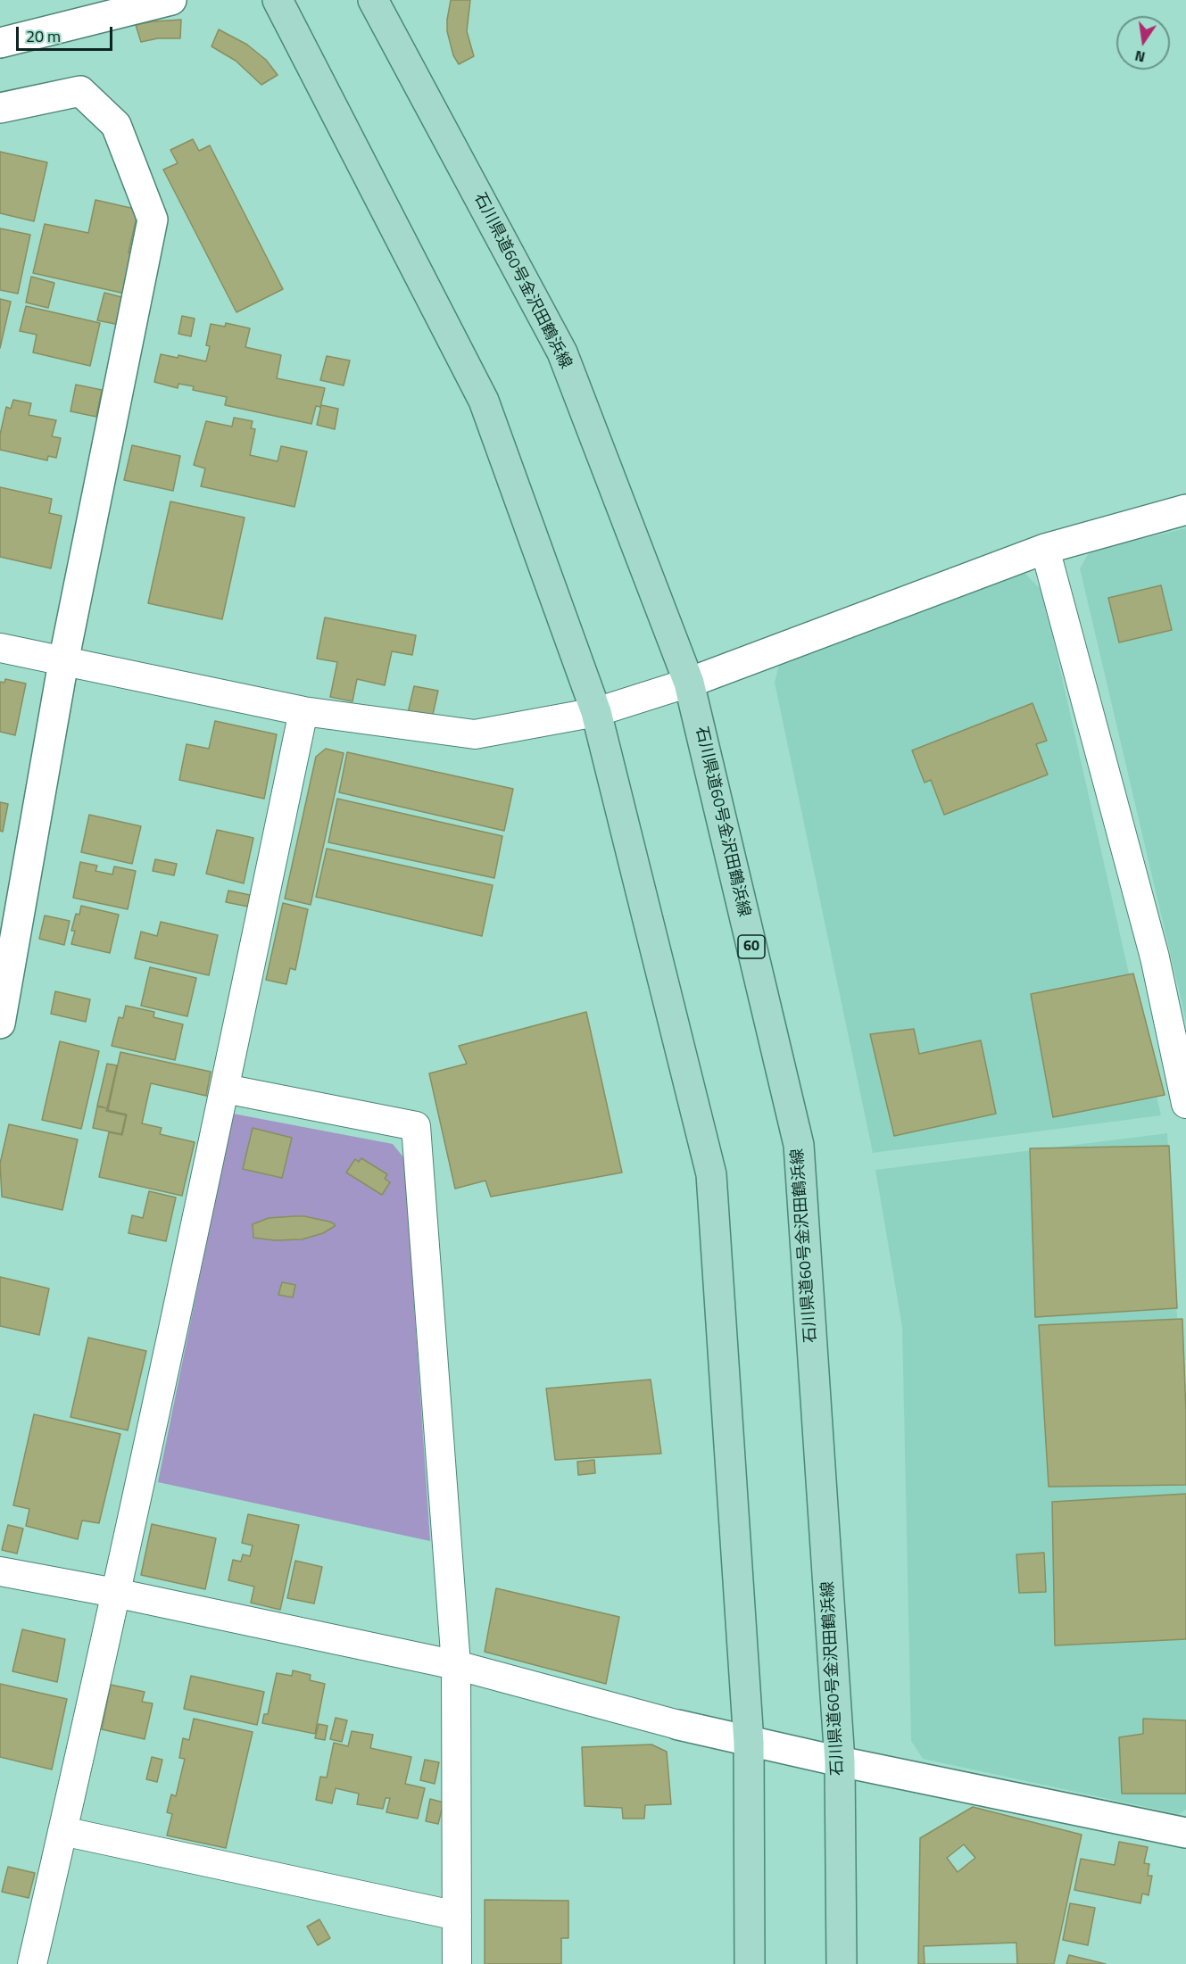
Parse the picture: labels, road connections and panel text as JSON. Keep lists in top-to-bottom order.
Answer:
{
  "streets": {
    "main road": ["石川県道60号金沢田鶴浜線", "60"]
  },
  "scale_bar": "20 m",
  "north": "bottom"
}
